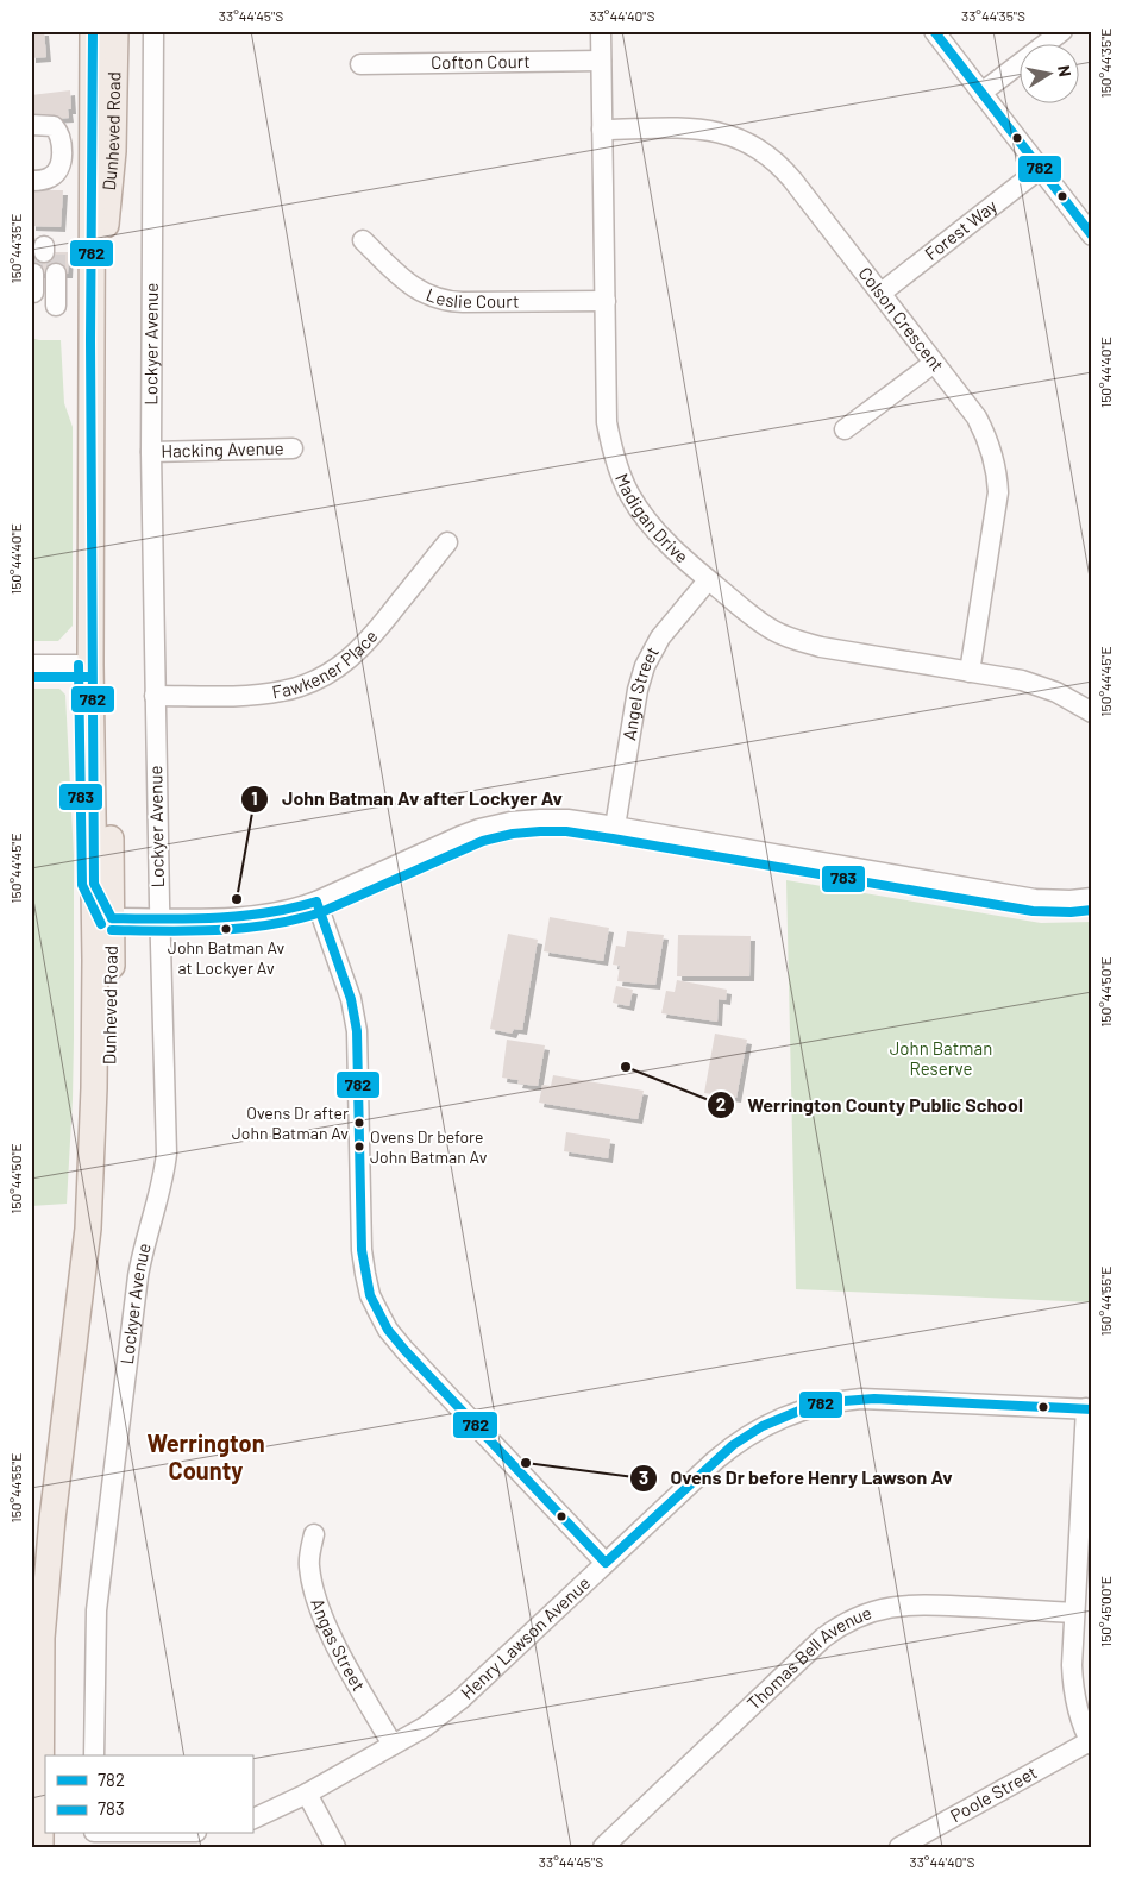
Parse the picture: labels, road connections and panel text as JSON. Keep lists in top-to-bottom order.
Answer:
{
  "streets": {
    "main road": ["Dunheved Road"],
    "street": [
      "Cofton Court",
      "Forest Way",
      "Leslie Court",
      "Colson Crescent",
      "Lockyer Avenue",
      "Hacking Avenue",
      "Madigan Drive",
      "Fawkener Place",
      "Angel Street",
      "Henry Lawson Avenue",
      "Angas Street",
      "Thomas Bell Avenue",
      "Poole Street"
    ]
  },
  "crossings": [
    ["Cofton Court", "Madigan Drive"],
    ["Forest Way", "Colson Crescent"],
    ["Leslie Court", "Madigan Drive"],
    ["Colson Crescent", "Madigan Drive"],
    ["Lockyer Avenue", "Hacking Avenue"],
    ["Lockyer Avenue", "Fawkener Place"],
    ["Madigan Drive", "Angel Street"],
    ["Henry Lawson Avenue", "Angas Street"]
  ],
  "districts": ["Werrington County"],
  "parks": ["John Batman Reserve"],
  "places": [
    "John Batman Av after Lockyer Av",
    "John Batman Av at Lockyer Av",
    "Werrington County Public School",
    "Ovens Dr after John Batman Av",
    "Ovens Dr before John Batman Av",
    "Ovens Dr before Henry Lawson Av"
  ],
  "lines": ["transit line 782", "transit line 783"],
  "legend": ["782", "783"],
  "north": "right",
  "coordinates": [
    "33°44'45\"S",
    "33°44'40\"S",
    "33°44'35\"S",
    "150°44'35\"E",
    "150°44'40\"E",
    "150°44'45\"E",
    "150°44'50\"E",
    "150°44'55\"E",
    "150°45'00\"E"
  ]
}
